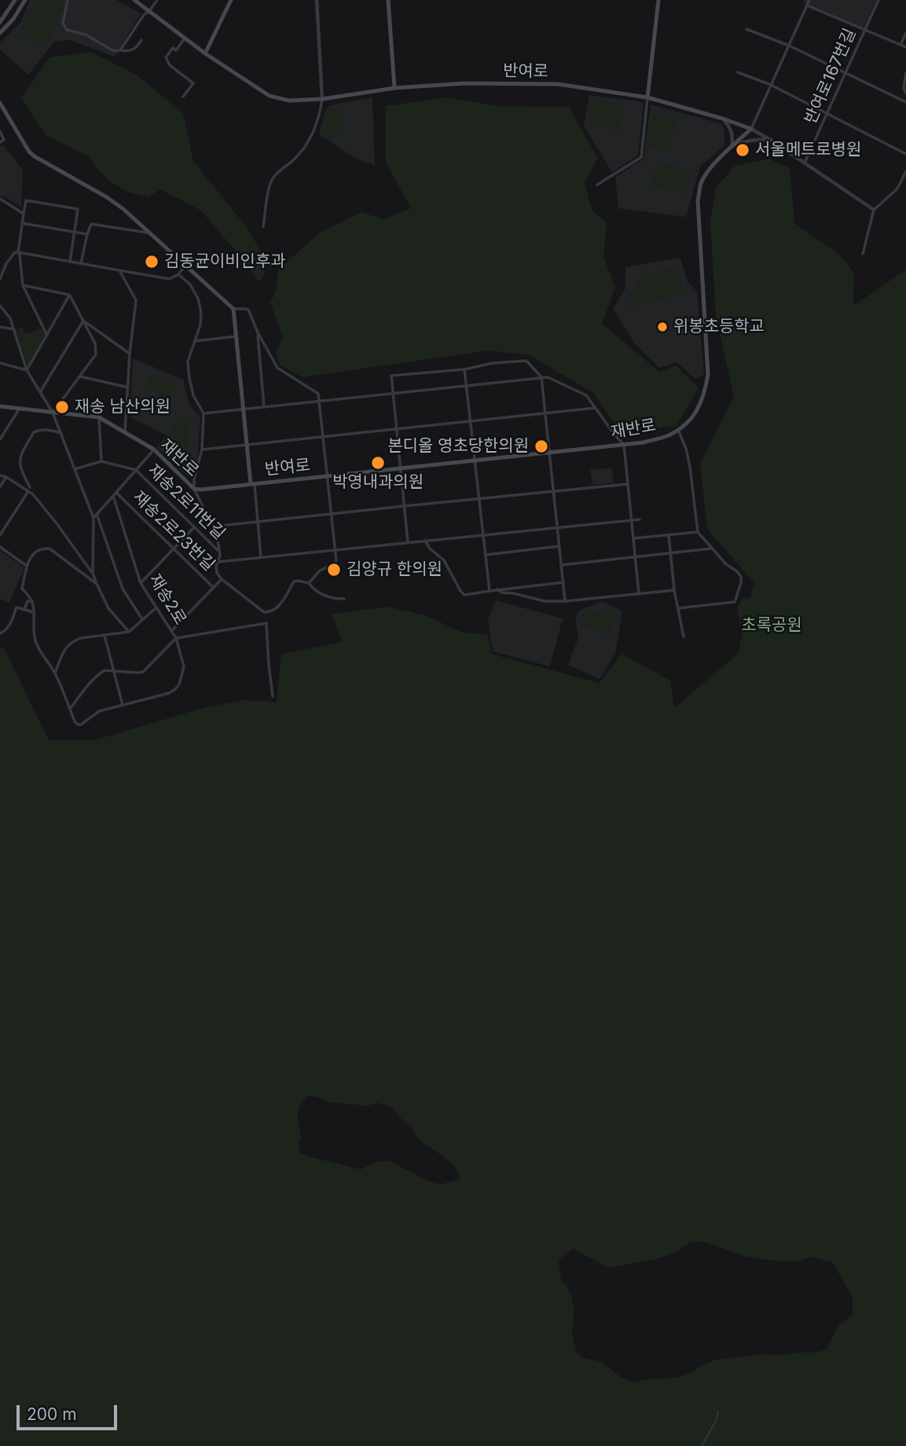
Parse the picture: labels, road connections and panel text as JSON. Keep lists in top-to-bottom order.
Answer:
{
  "streets": {
    "main road": ["반여로", "재반로"],
    "street": [
      "반여로167번길",
      "재송2로11번길",
      "재송2로23번길",
      "재송2로"
    ]
  },
  "crossings": [
    ["반여로", "반여로167번길"],
    ["반여로", "재반로"]
  ],
  "parks": ["초록공원"],
  "places": [
    "서울메트로병원",
    "김동균이비인후과",
    "위봉초등학교",
    "재송 남산의원",
    "본디올 영초당한의원",
    "박영내과의원",
    "김양규 한의원"
  ],
  "scale_bar": "200 m"
}
